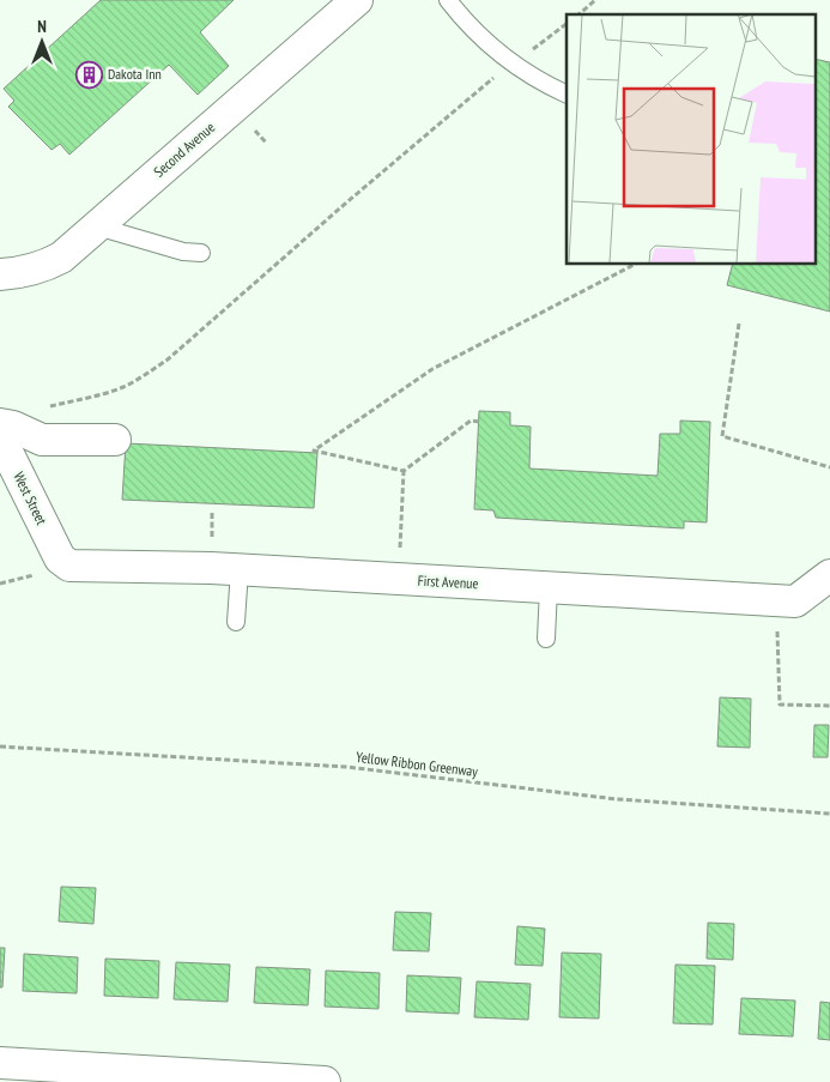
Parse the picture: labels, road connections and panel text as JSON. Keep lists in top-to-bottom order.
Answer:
{
  "streets": {
    "street": ["Second Avenue", "West Street", "First Avenue"],
    "path": ["Yellow Ribbon Greenway"]
  },
  "crossings": [
    ["West Street", "First Avenue"]
  ],
  "places": {
    "building": ["Dakota Inn"]
  },
  "north": "top"
}
